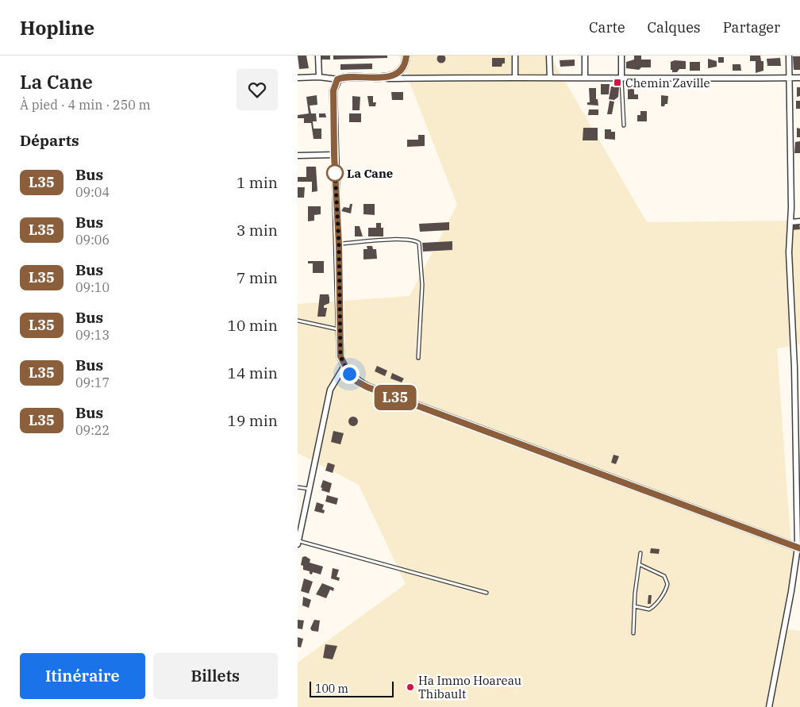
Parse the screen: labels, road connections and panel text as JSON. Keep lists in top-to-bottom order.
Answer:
{
  "places": {
    "transit": ["Chemin Zaville"],
    "other": ["La Cane", "Ha Immo Hoareau Thibault"]
  },
  "lines": ["bus line L35"],
  "scale_bar": "100 m",
  "page": {
    "header": "Hopline",
    "nav": ["Carte", "Calques", "Partager"],
    "heading": [
      ["La Cane", "À pied · 4 min · 250 m"],
      "Départs"
    ],
    "on_map": "L35",
    "list": [
      {
        "mark": "L35",
        "name": "Bus",
        "note": "09:04",
        "value": "1 min"
      },
      {
        "mark": "L35",
        "name": "Bus",
        "note": "09:06",
        "value": "3 min"
      },
      {
        "mark": "L35",
        "name": "Bus",
        "note": "09:10",
        "value": "7 min"
      },
      {
        "mark": "L35",
        "name": "Bus",
        "note": "09:13",
        "value": "10 min"
      },
      {
        "mark": "L35",
        "name": "Bus",
        "note": "09:17",
        "value": "14 min"
      },
      {
        "mark": "L35",
        "name": "Bus",
        "note": "09:22",
        "value": "19 min"
      }
    ],
    "buttons": ["Itinéraire", "Billets"],
    "scale": "100 m"
  }
}
